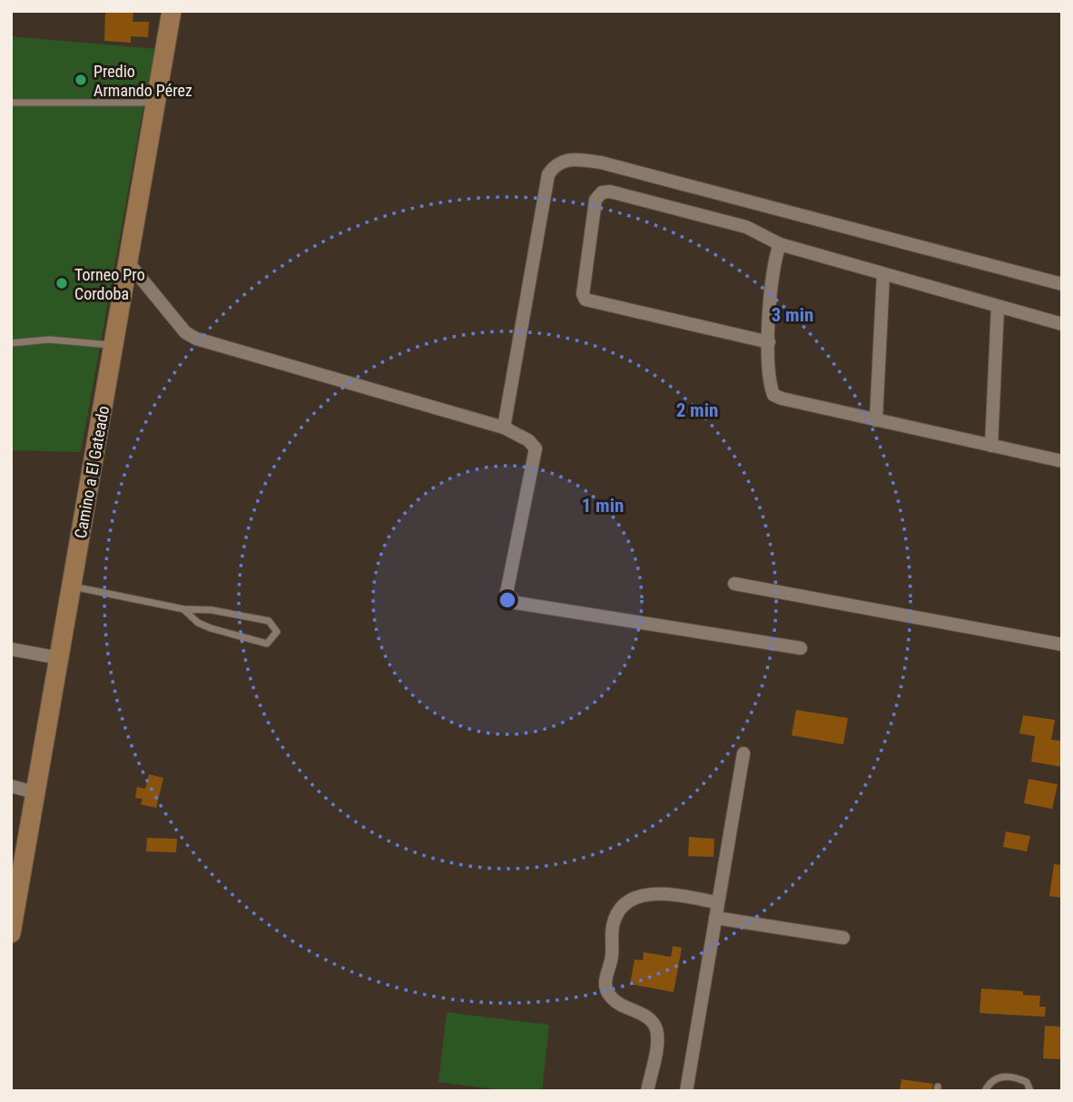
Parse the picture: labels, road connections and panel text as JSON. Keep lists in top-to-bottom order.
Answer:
{
  "streets": {
    "street": ["Camino a El Gateado"]
  },
  "places": ["Predio Armando Pérez", "Torneo Pro Cordoba"],
  "rings": ["3 min", "2 min", "1 min"]
}
